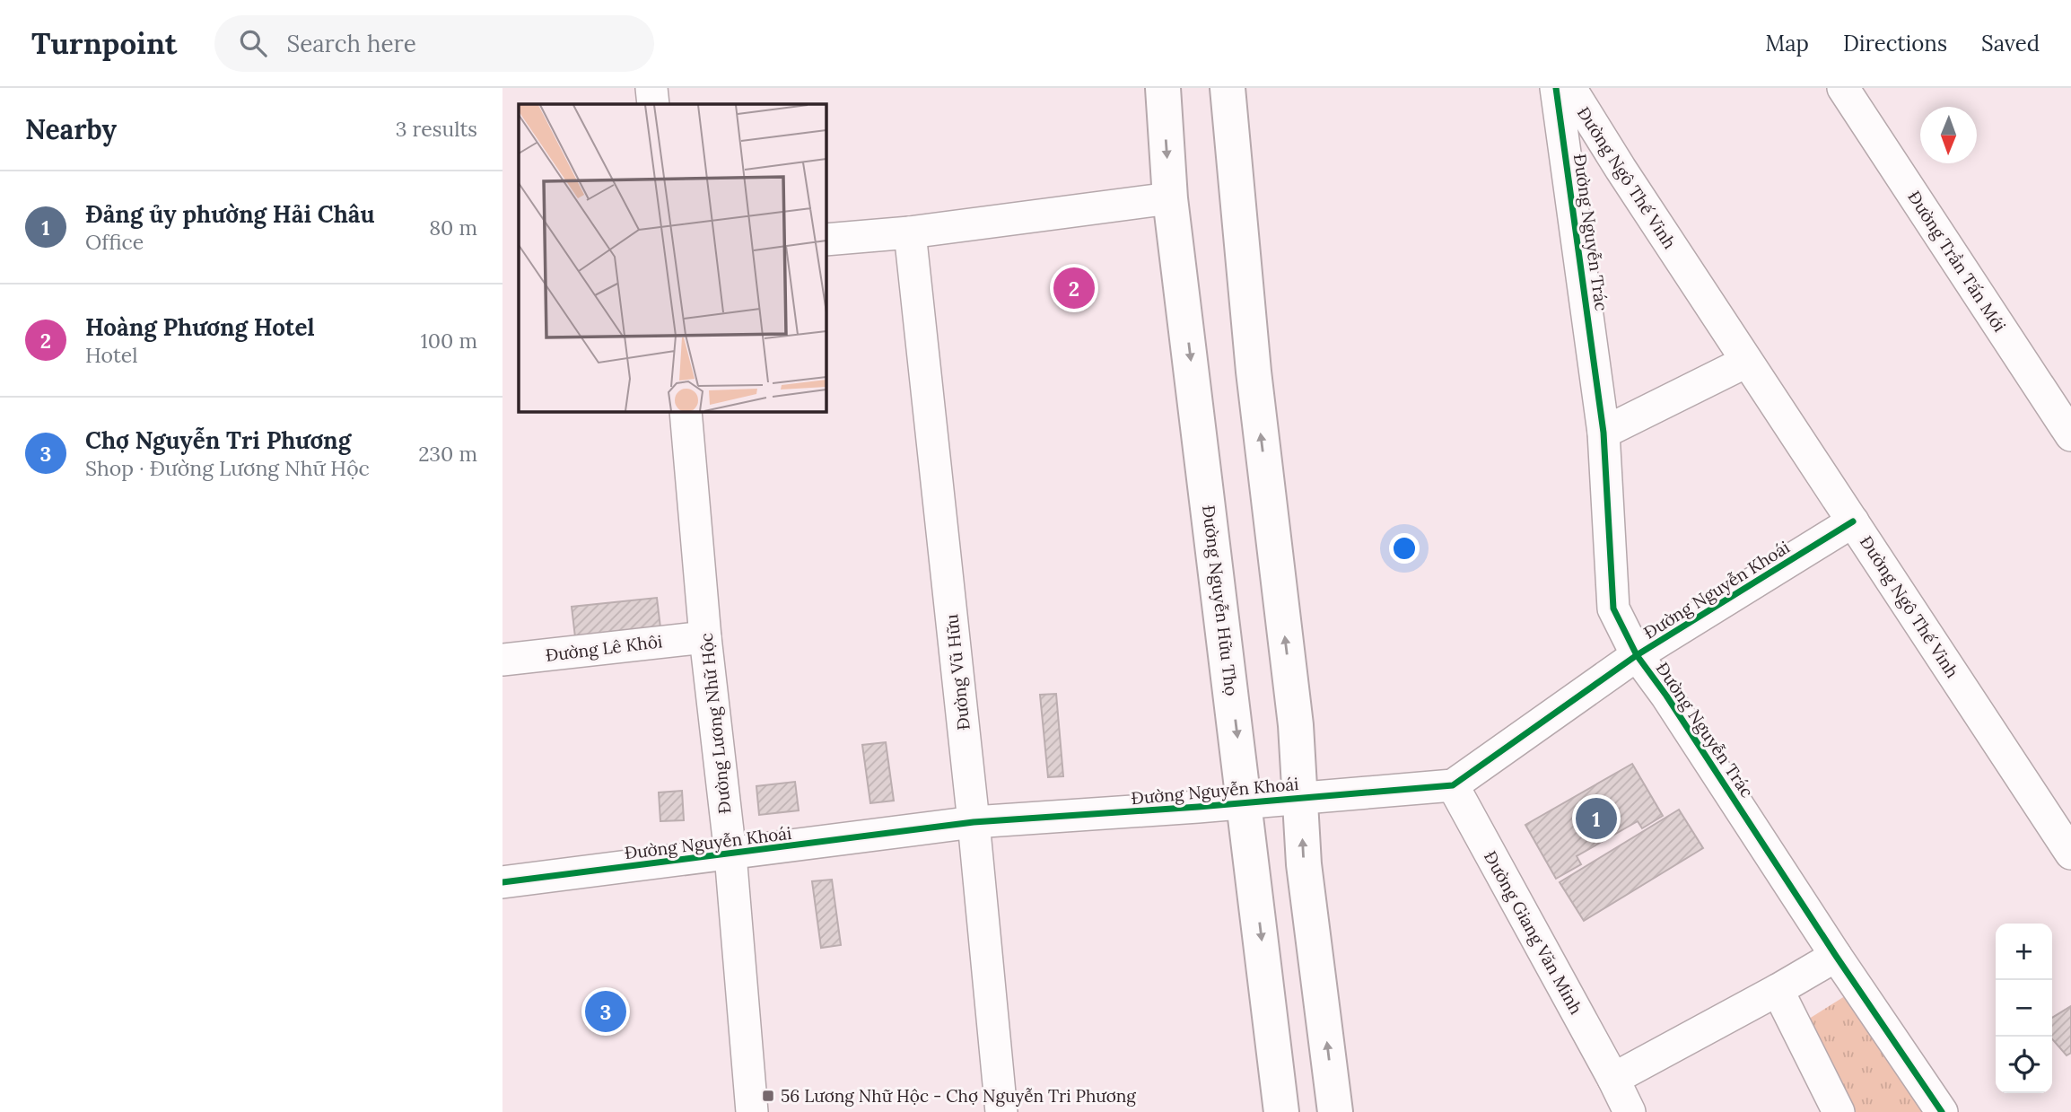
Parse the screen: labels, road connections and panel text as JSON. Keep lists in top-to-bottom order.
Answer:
{
  "streets": {
    "main road": ["Đường Nguyễn Hữu Thọ"],
    "street": [
      "Đường Ngô Thế Vinh",
      "Đường Nguyễn Trác",
      "Đường Trần Tấn Mới",
      "Đường Nguyễn Khoái",
      "Đường Lê Khôi",
      "Đường Vũ Hữu",
      "Đường Lương Nhữ Hộc",
      "Đường Giang Văn Minh"
    ]
  },
  "crossings": [
    ["Đường Ngô Thế Vinh", "Đường Nguyễn Khoái"],
    ["Đường Nguyễn Trác", "Đường Nguyễn Khoái"],
    ["Đường Nguyễn Khoái", "Đường Nguyễn Hữu Thọ"],
    ["Đường Nguyễn Khoái", "Đường Vũ Hữu"],
    ["Đường Nguyễn Khoái", "Đường Lương Nhữ Hộc"],
    ["Đường Nguyễn Khoái", "Đường Giang Văn Minh"],
    ["Đường Lê Khôi", "Đường Lương Nhữ Hộc"]
  ],
  "places": {
    "transit": ["56 Lương Nhữ Hộc - Chợ Nguyễn Tri Phương"]
  },
  "north": "bottom",
  "page": {
    "header": "Turnpoint",
    "search": "Search here",
    "nav": ["Map", "Directions", "Saved"],
    "heading": ["Nearby", "3 results"],
    "list": [
      {
        "mark": "1",
        "name": "Đảng ủy phường Hải Châu",
        "note": "Office",
        "value": "80 m"
      },
      {
        "mark": "2",
        "name": "Hoàng Phương Hotel",
        "note": "Hotel",
        "value": "100 m"
      },
      {
        "mark": "3",
        "name": "Chợ Nguyễn Tri Phương",
        "note": "Shop · Đường Lương Nhữ Hộc",
        "value": "230 m"
      }
    ],
    "pins": ["2", "1", "3"],
    "map_buttons": ["+", "−"]
  }
}
